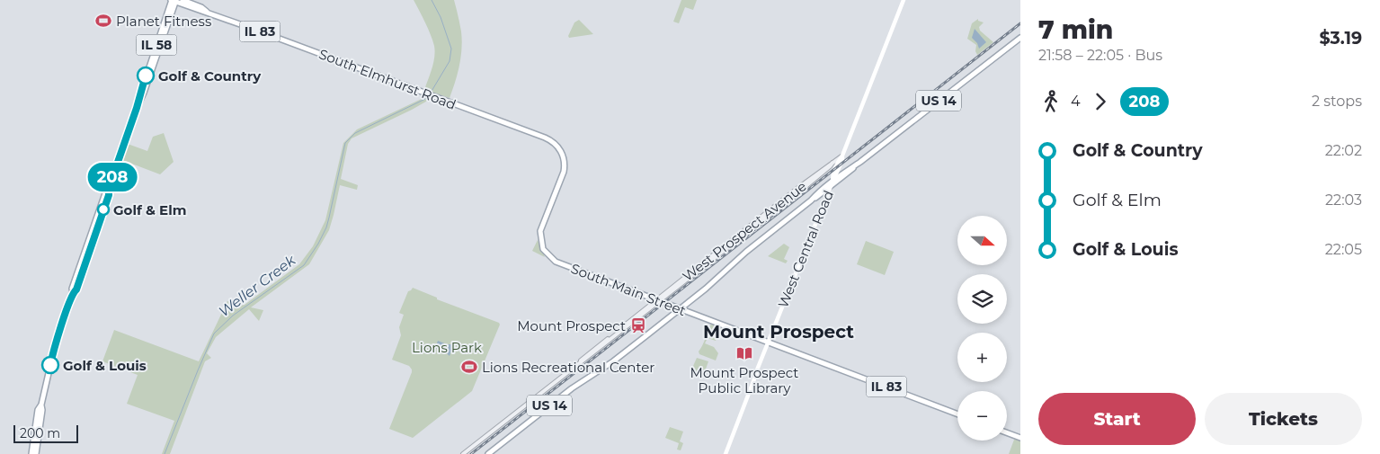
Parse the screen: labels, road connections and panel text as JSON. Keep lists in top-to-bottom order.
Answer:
{
  "streets": {
    "main road": [
      "IL 83",
      "IL 58",
      "South Elmhurst Road",
      "US 14",
      "West Central Road",
      "South Main Street"
    ],
    "street": ["West Prospect Avenue"]
  },
  "crossings": [
    ["IL 83", "West Central Road"],
    ["IL 83", "South Main Street"],
    ["IL 58", "South Elmhurst Road"],
    ["South Elmhurst Road", "South Main Street"],
    ["US 14", "West Central Road"],
    ["US 14", "South Main Street"],
    ["West Prospect Avenue", "West Central Road"],
    ["West Prospect Avenue", "South Main Street"],
    ["West Central Road", "South Main Street"]
  ],
  "districts": ["Mount Prospect"],
  "water": ["Weller Creek"],
  "parks": ["Lions Park"],
  "places": {
    "sports": ["Planet Fitness", "Lions Recreational Center"],
    "other": ["Golf & Country", "Golf & Elm", "Golf & Louis"],
    "station": ["Mount Prospect"],
    "library": ["Mount Prospect Public Library"]
  },
  "lines": ["bus line 208"],
  "scale_bar": "200 m",
  "north": "right",
  "page": {
    "on_map": "208",
    "heading": ["7 min", "21:58 – 22:05 · Bus", "$3.19"],
    "legs": ["4", "208", "2 stops"],
    "list": [
      {
        "name": "Golf & Country",
        "value": "22:02"
      },
      {
        "name": "Golf & Elm",
        "value": "22:03"
      },
      {
        "name": "Golf & Louis",
        "value": "22:05"
      }
    ],
    "map_buttons": ["+", "−"],
    "buttons": ["Start", "Tickets"],
    "scale": "200 m"
  }
}
